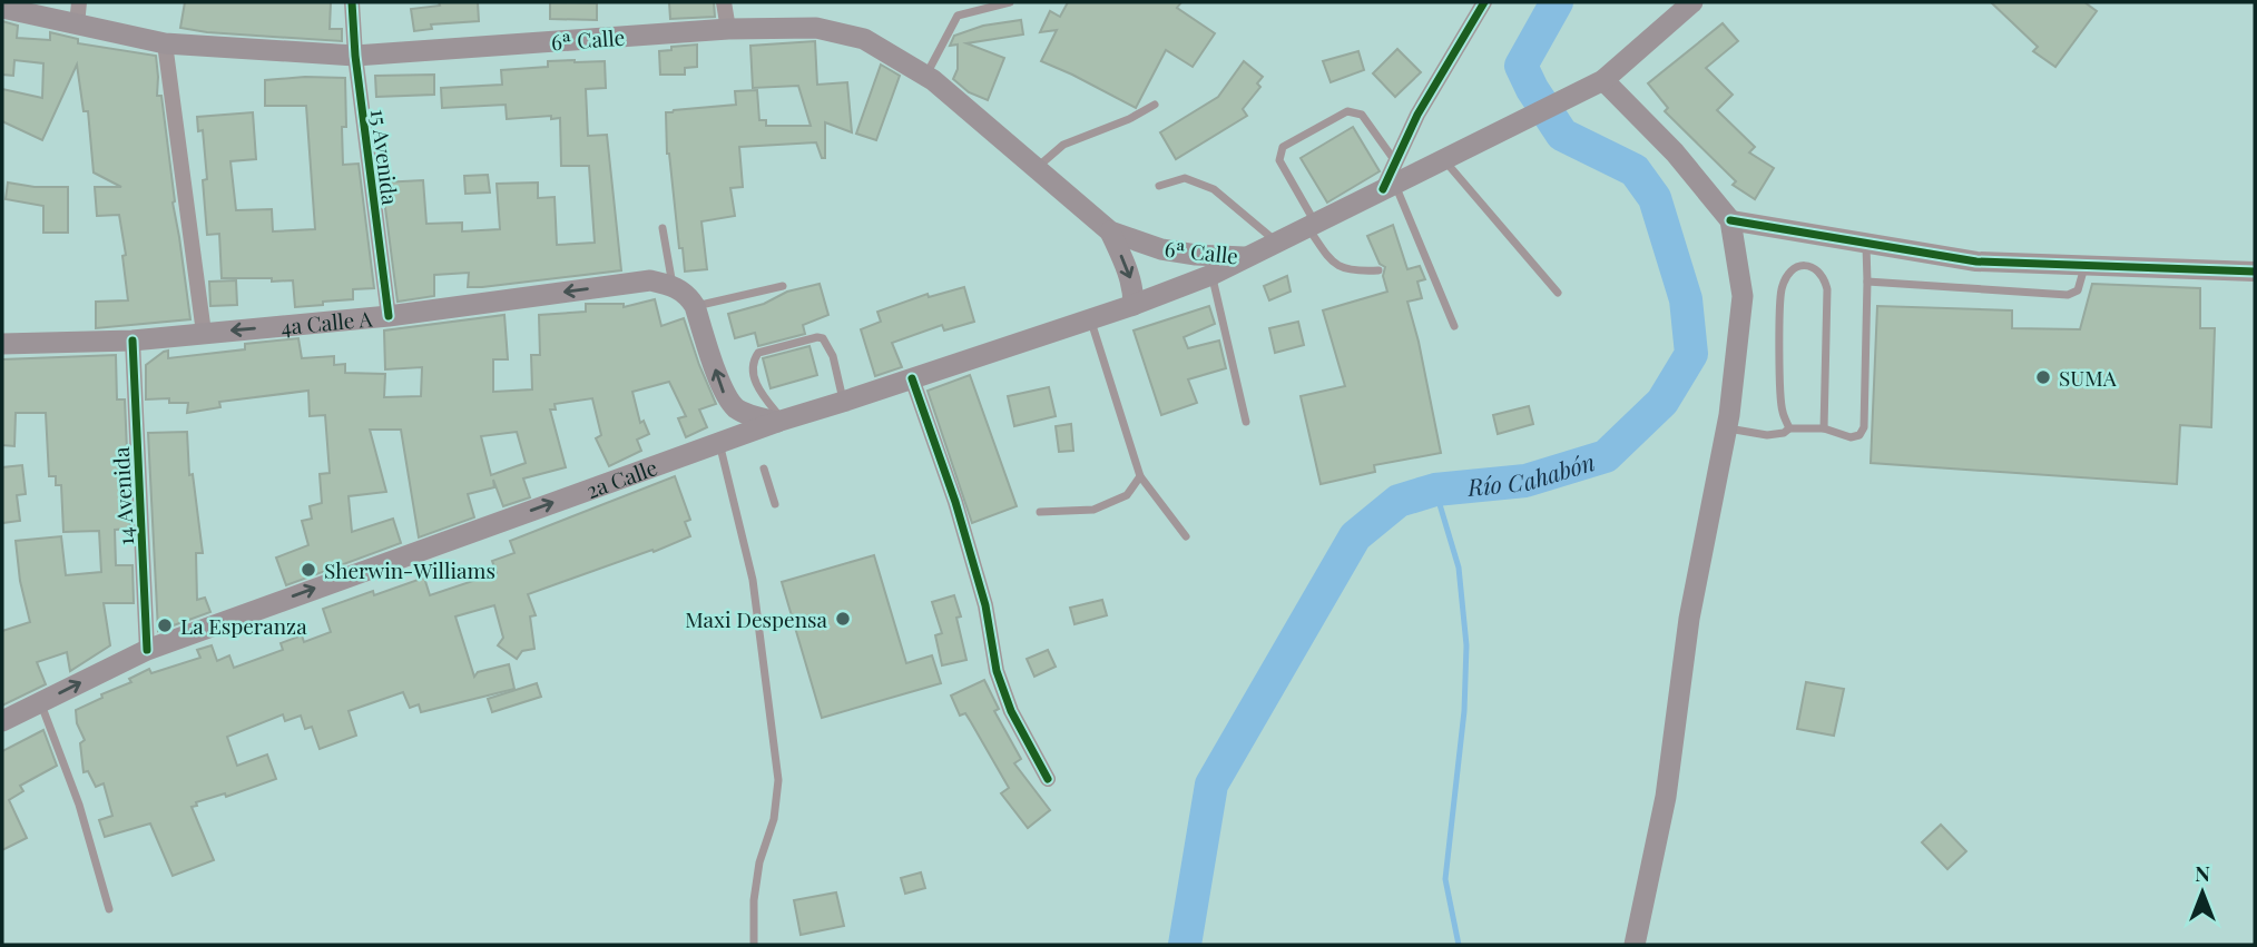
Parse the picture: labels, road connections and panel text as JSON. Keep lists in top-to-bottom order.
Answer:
{
  "streets": {
    "main road": ["6ª Calle", "4a Calle A", "2a Calle"],
    "street": ["15 Avenida", "14 Avenida"]
  },
  "crossings": [
    ["6ª Calle", "15 Avenida"],
    ["6ª Calle", "2a Calle"],
    ["15 Avenida", "4a Calle A"],
    ["4a Calle A", "14 Avenida"],
    ["2a Calle", "14 Avenida"]
  ],
  "one_way": ["4a Calle A", "2a Calle"],
  "water": ["Río Cahabón"],
  "places": [
    "SUMA",
    "Sherwin-Williams",
    "Maxi Despensa",
    "La Esperanza"
  ],
  "north": "top"
}
